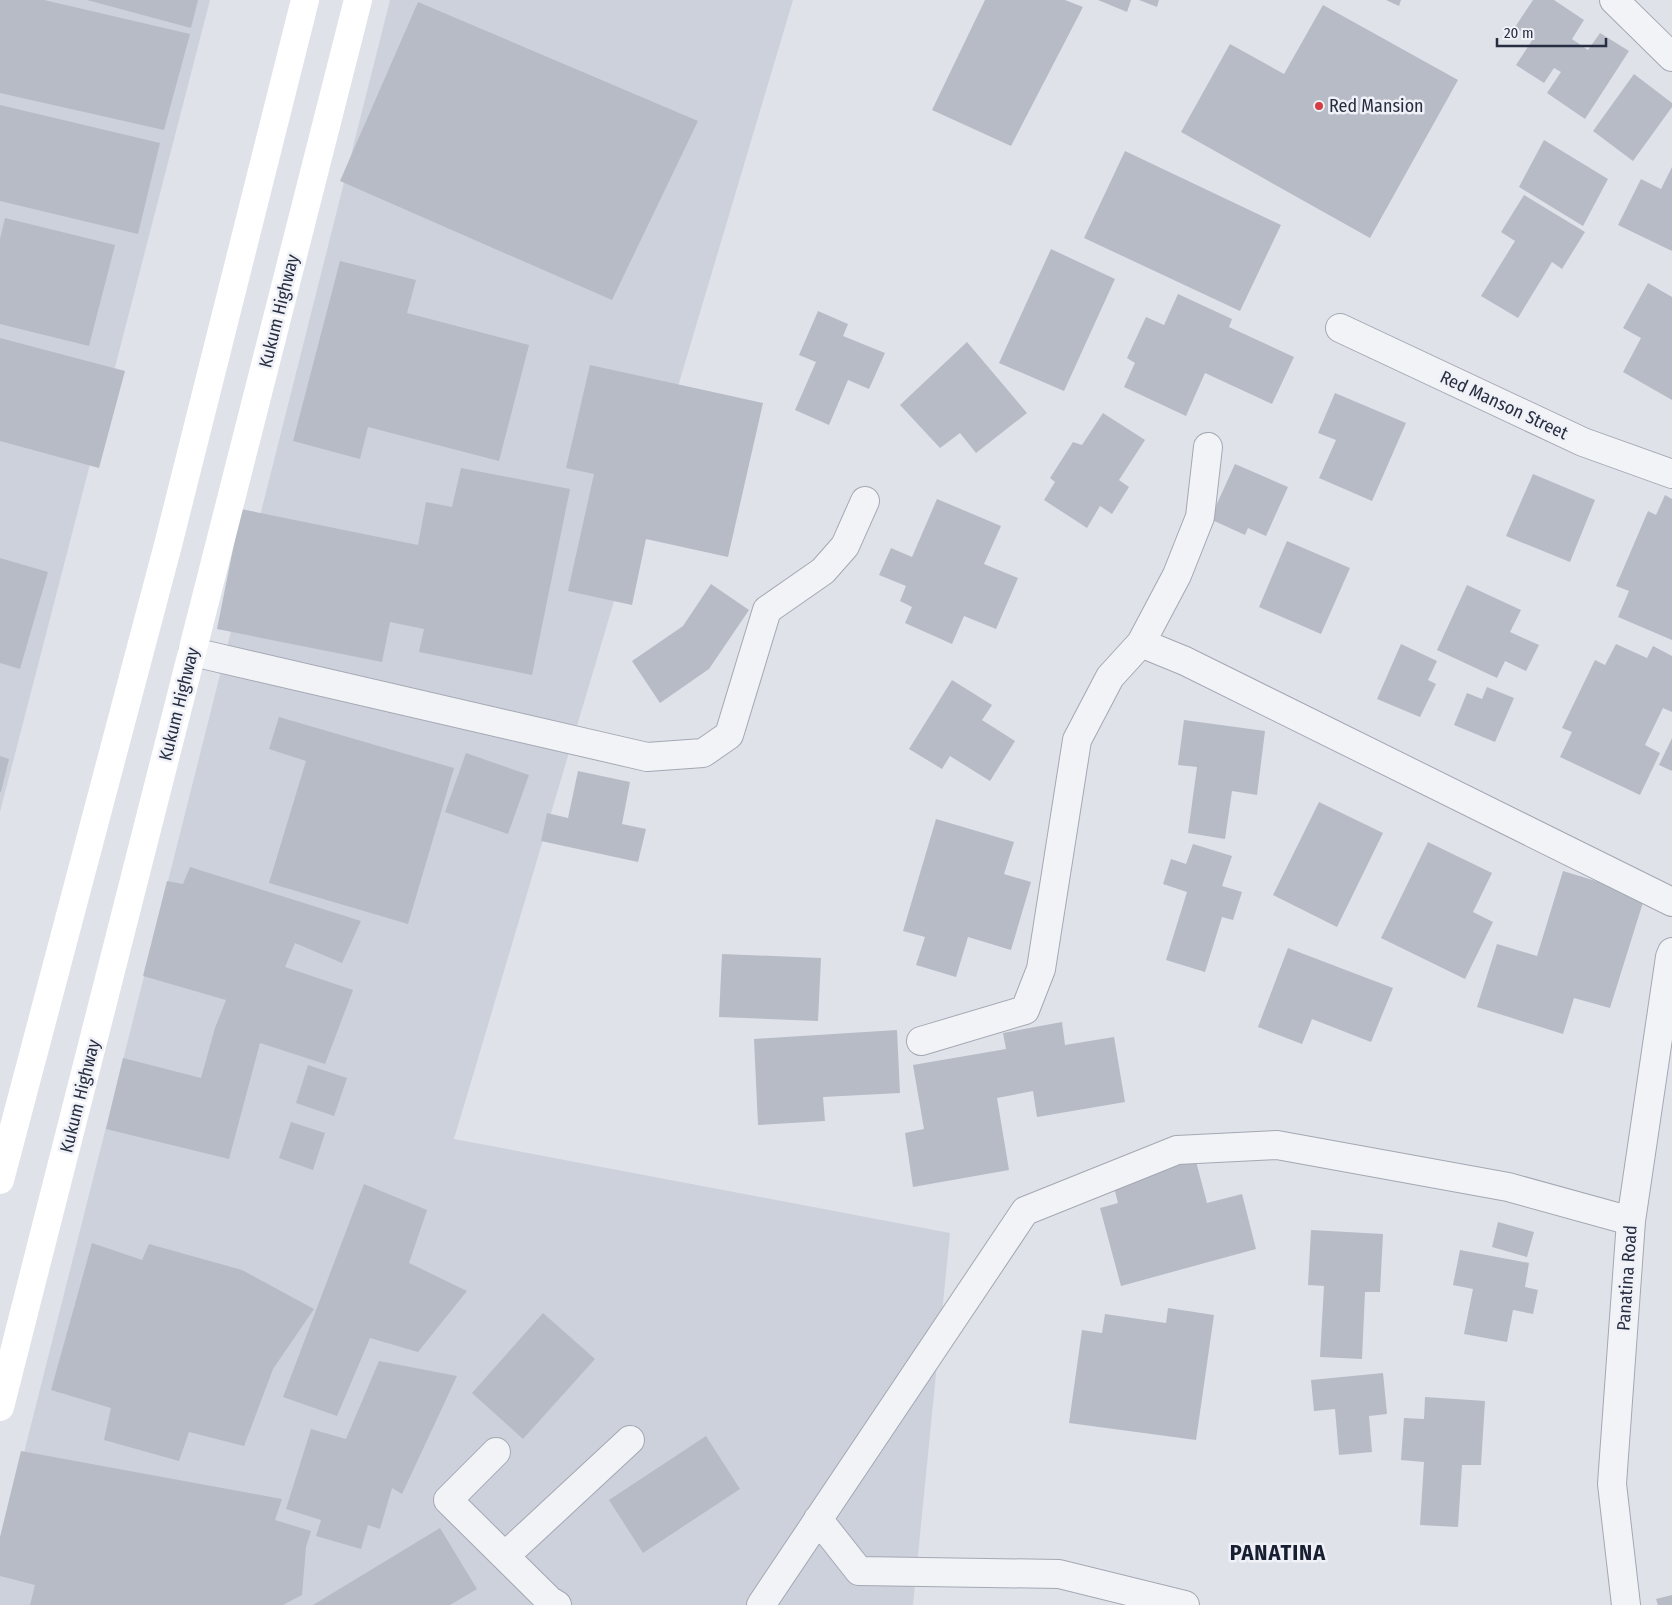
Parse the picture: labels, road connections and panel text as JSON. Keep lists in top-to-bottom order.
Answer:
{
  "streets": {
    "main road": ["Kukum Highway"],
    "street": ["Red Manson Street", "Panatina Road"]
  },
  "districts": ["PANATINA"],
  "places": ["Red Mansion"],
  "scale_bar": "20 m"
}
